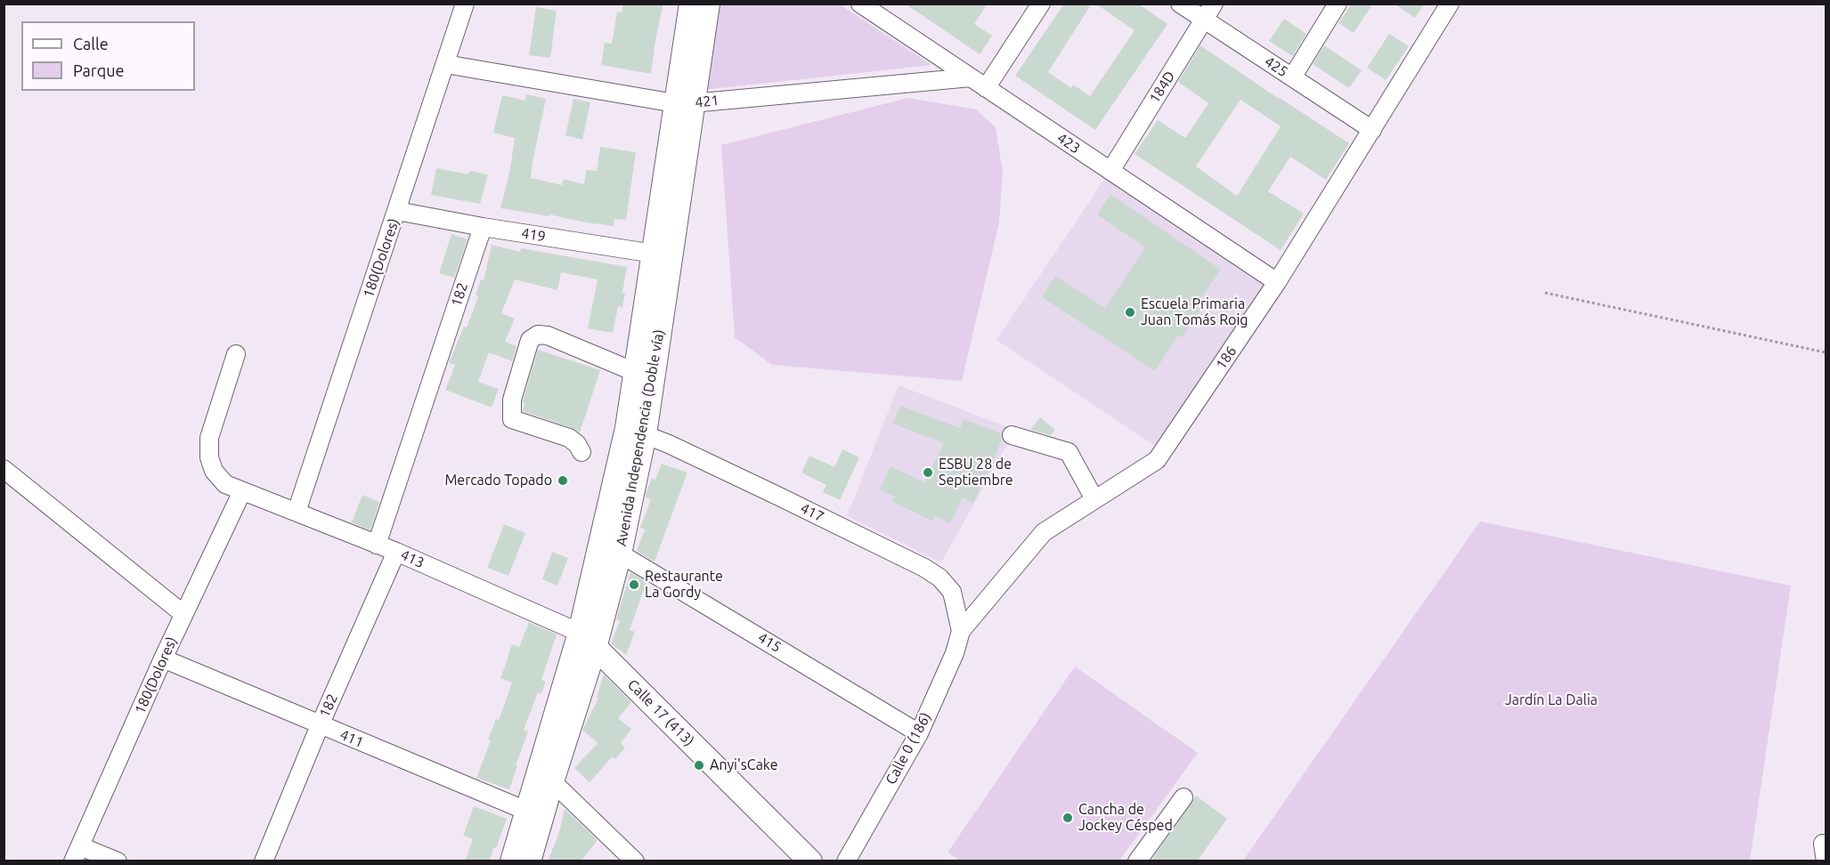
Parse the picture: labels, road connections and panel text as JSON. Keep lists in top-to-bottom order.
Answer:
{
  "streets": {
    "main road": ["Avenida Independencia (Doble vía)", "Calle 17 (413)"],
    "street": [
      "425",
      "184D",
      "421",
      "423",
      "419",
      "180(Dolores)",
      "182",
      "186",
      "417",
      "413",
      "415",
      "411",
      "Calle 0 (186)"
    ]
  },
  "crossings": [
    ["425", "184D"],
    ["425", "186"],
    ["184D", "423"],
    ["421", "423"],
    ["421", "180(Dolores)"],
    ["421", "Avenida Independencia (Doble vía)"],
    ["423", "186"],
    ["419", "180(Dolores)"],
    ["419", "182"],
    ["419", "Avenida Independencia (Doble vía)"],
    ["180(Dolores)", "413"],
    ["180(Dolores)", "411"],
    ["182", "413"],
    ["182", "411"],
    ["186", "417"],
    ["186", "Calle 0 (186)"],
    ["Avenida Independencia (Doble vía)", "417"],
    ["Avenida Independencia (Doble vía)", "413"],
    ["Avenida Independencia (Doble vía)", "415"],
    ["Avenida Independencia (Doble vía)", "Calle 17 (413)"],
    ["Avenida Independencia (Doble vía)", "411"],
    ["417", "Calle 0 (186)"],
    ["413", "Calle 17 (413)"],
    ["415", "Calle 0 (186)"]
  ],
  "parks": ["Jardín La Dalia"],
  "places": [
    "Escuela Primaria Juan Tomás Roig",
    "ESBU 28 de Septiembre",
    "Mercado Topado",
    "Restaurante La Gordy",
    "Anyi'sCake",
    "Cancha de Jockey Césped"
  ],
  "legend": ["Calle", "Parque"]
}
